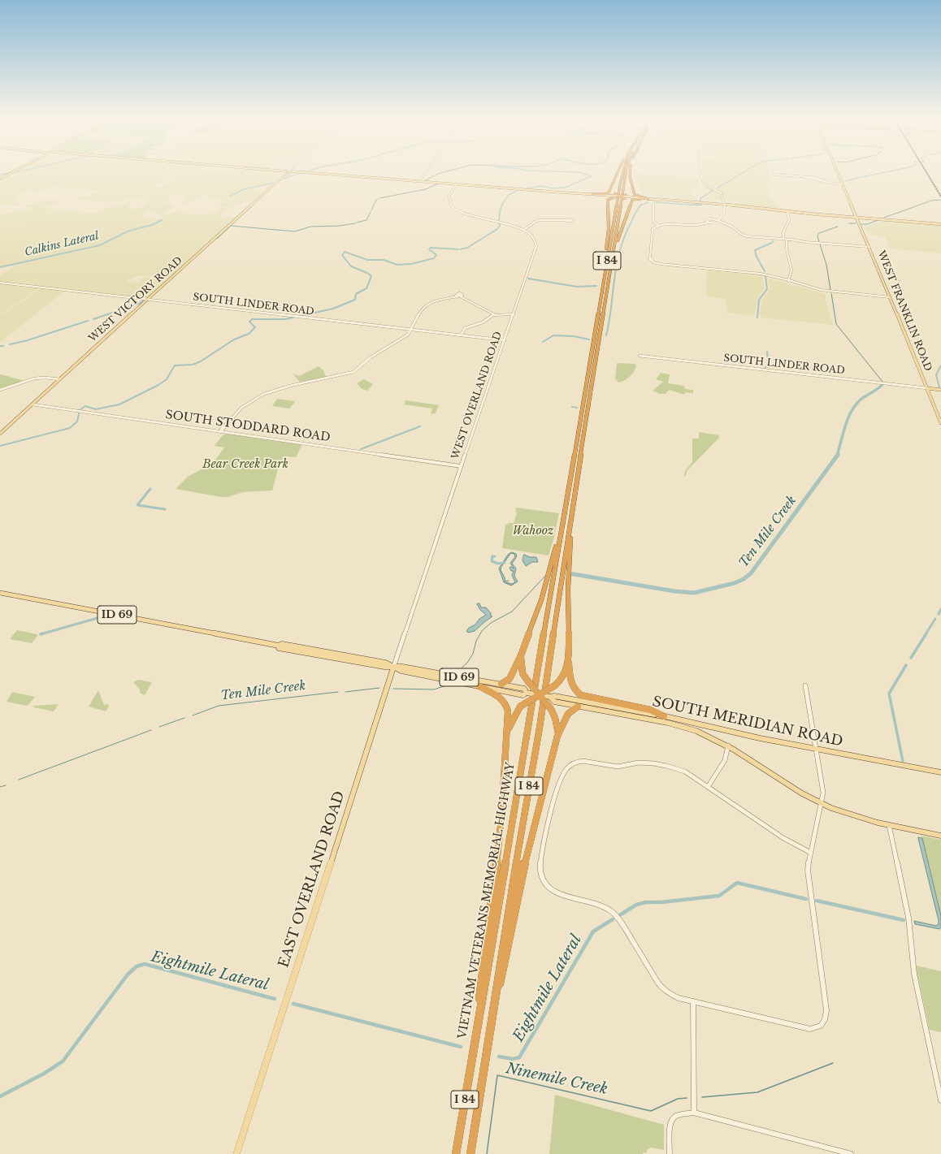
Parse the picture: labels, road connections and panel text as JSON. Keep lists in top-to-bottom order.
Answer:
{
  "streets": {
    "highway": ["I 84", "VIETNAM VETERANS MEMORIAL HIGHWAY"],
    "main road": [
      "WEST VICTORY ROAD",
      "WEST FRANKLIN ROAD",
      "ID 69",
      "SOUTH MERIDIAN ROAD",
      "EAST OVERLAND ROAD"
    ],
    "street": ["SOUTH LINDER ROAD", "WEST OVERLAND ROAD", "SOUTH STODDARD ROAD"]
  },
  "crossings": [
    ["WEST VICTORY ROAD", "SOUTH LINDER ROAD"],
    ["WEST VICTORY ROAD", "SOUTH STODDARD ROAD"],
    ["SOUTH LINDER ROAD", "WEST FRANKLIN ROAD"],
    ["SOUTH LINDER ROAD", "WEST OVERLAND ROAD"],
    ["WEST OVERLAND ROAD", "SOUTH STODDARD ROAD"],
    ["WEST OVERLAND ROAD", "SOUTH MERIDIAN ROAD"],
    ["WEST OVERLAND ROAD", "EAST OVERLAND ROAD"],
    ["SOUTH MERIDIAN ROAD", "EAST OVERLAND ROAD"]
  ],
  "water": [
    "Calkins Lateral",
    "Ten Mile Creek",
    "Eightmile Lateral",
    "Ninemile Creek"
  ],
  "parks": ["Bear Creek Park", "Wahooz"]
}
